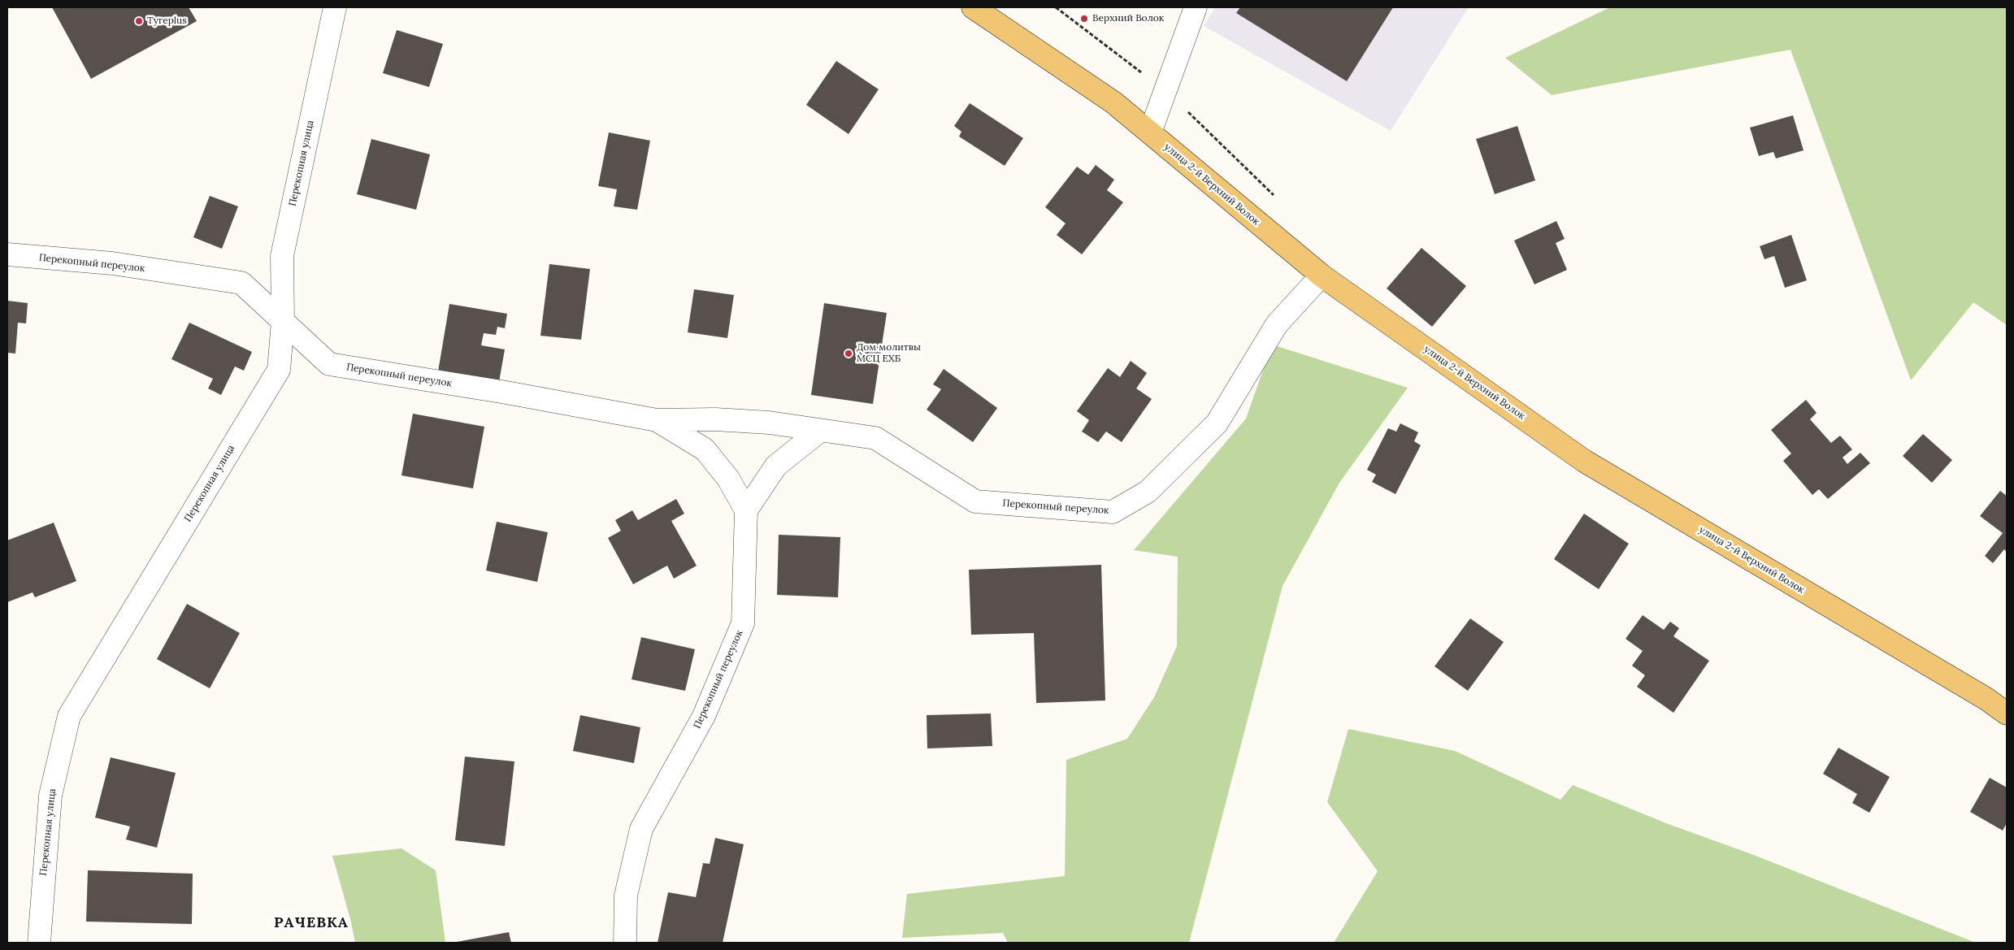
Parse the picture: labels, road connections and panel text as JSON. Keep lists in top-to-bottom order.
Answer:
{
  "streets": {
    "main road": ["улица 2-й Верхний Волок"],
    "street": ["Перекопная улица", "Перекопный переулок"]
  },
  "crossings": [
    ["Перекопная улица", "Перекопный переулок"],
    ["улица 2-й Верхний Волок", "Перекопный переулок"]
  ],
  "districts": ["РАЧЕВКА"],
  "places": ["Верхний Волок", "Tyreplus", "Дом молитвы МСЦ ЕХБ"]
}
